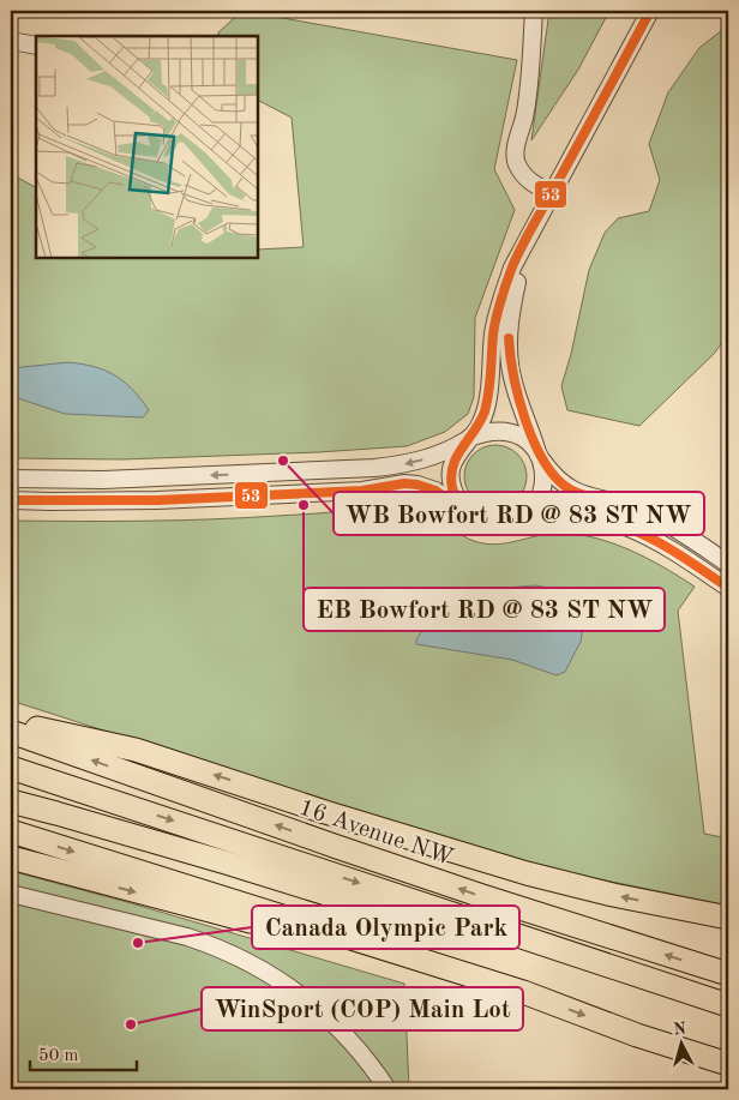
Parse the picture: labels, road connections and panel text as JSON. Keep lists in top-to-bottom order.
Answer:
{
  "streets": {
    "highway": ["16 Avenue NW"]
  },
  "places": [
    "WB Bowfort RD @ 83 ST NW",
    "EB Bowfort RD @ 83 ST NW",
    "Canada Olympic Park",
    "WinSport (COP) Main Lot"
  ],
  "lines": ["transit line 53"],
  "scale_bar": "50 m",
  "north": "top"
}
